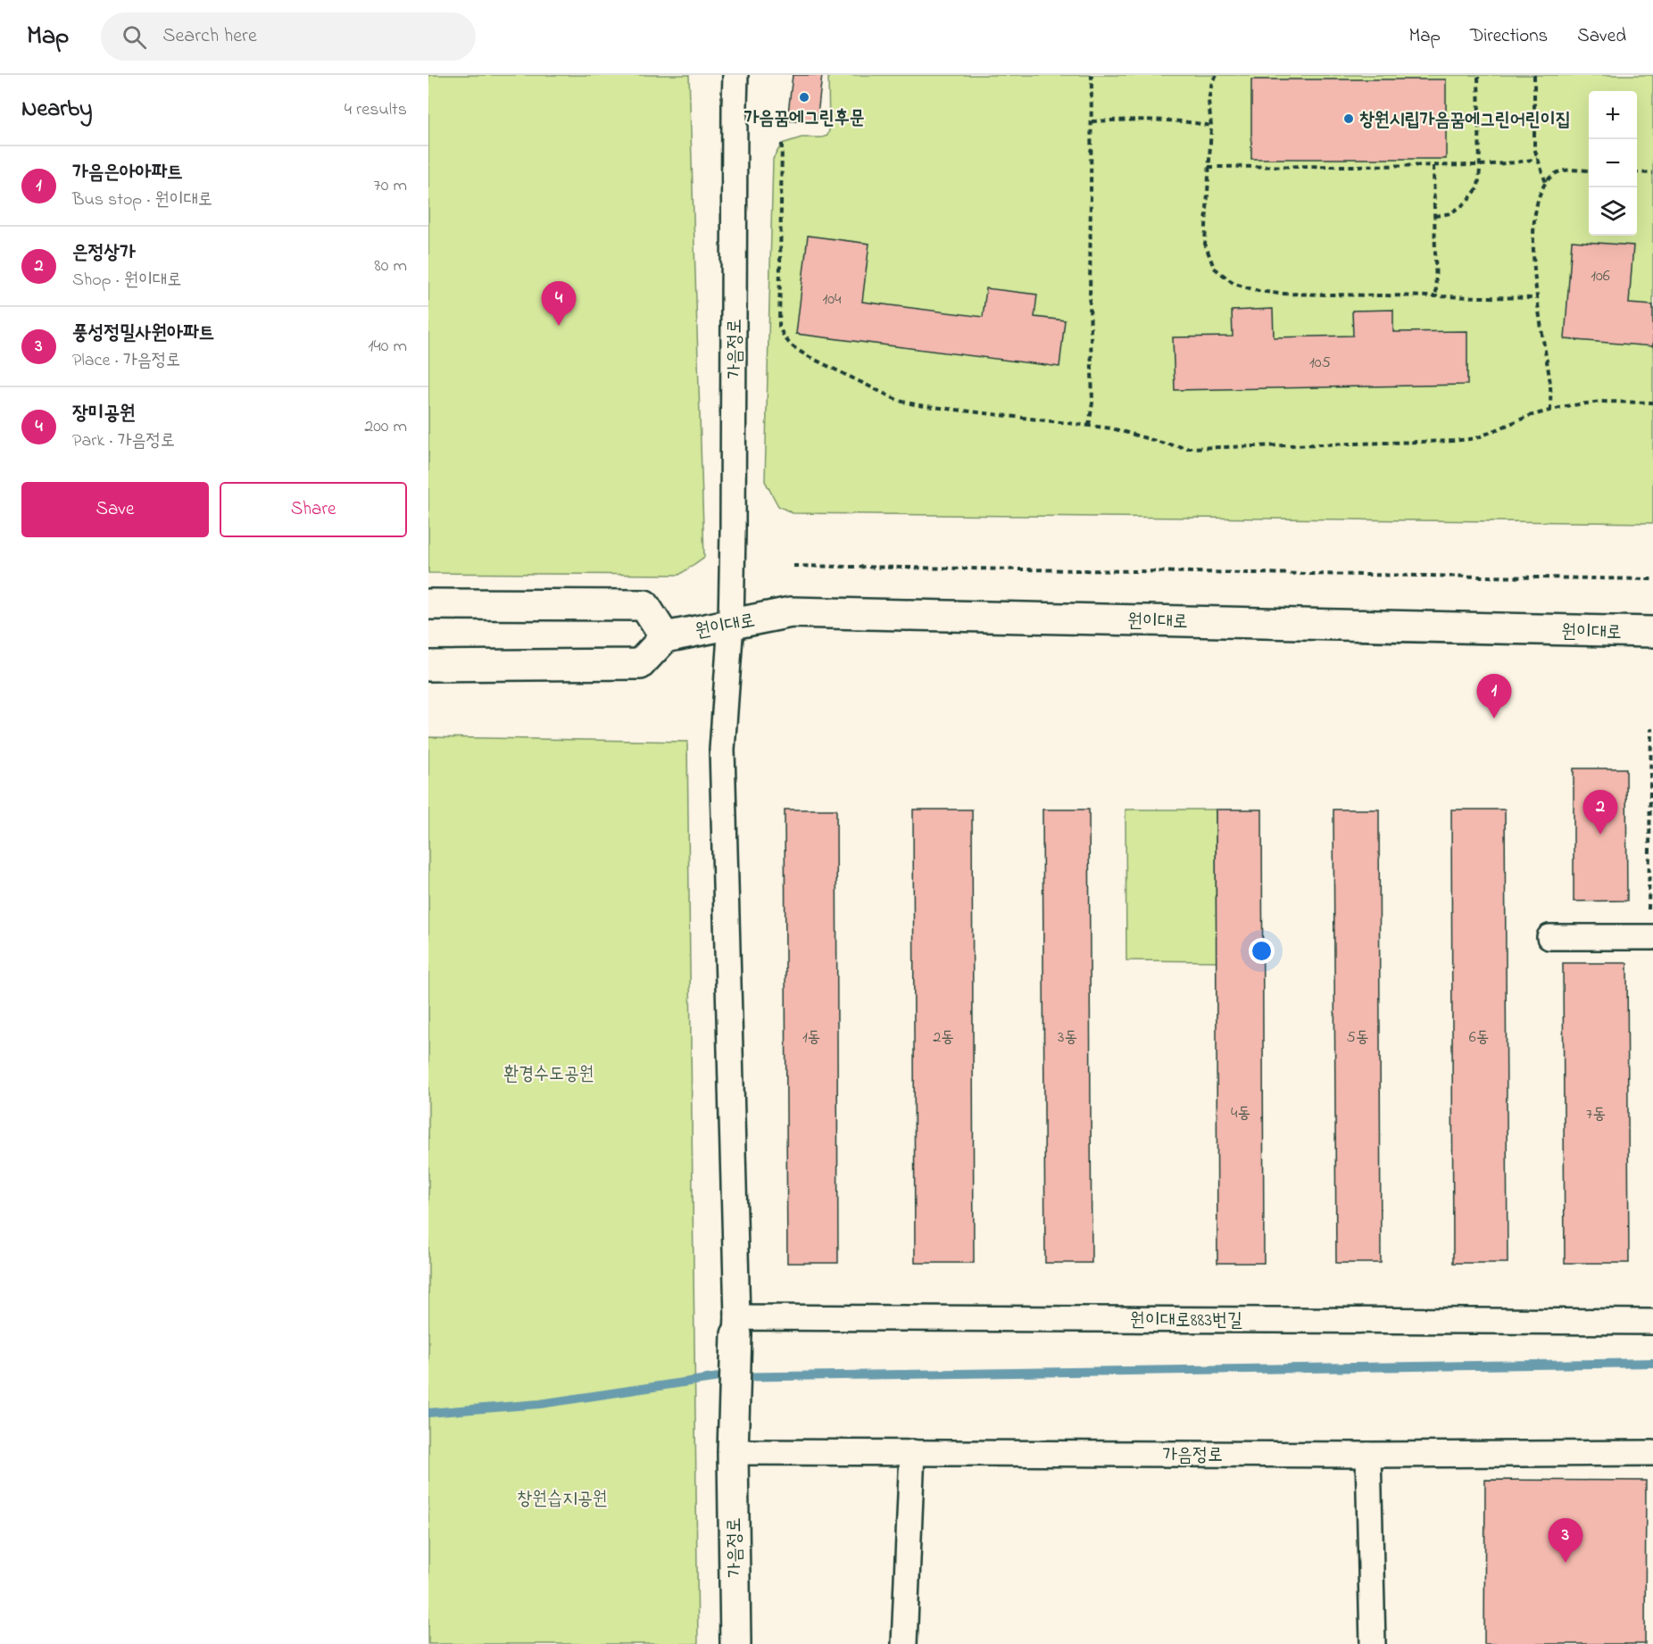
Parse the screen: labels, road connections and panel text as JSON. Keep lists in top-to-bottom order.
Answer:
{
  "streets": {
    "main road": ["가음정로", "원이대로"],
    "street": ["원이대로883번길"]
  },
  "crossings": [
    ["가음정로", "원이대로"],
    ["가음정로", "원이대로883번길"]
  ],
  "parks": ["환경수도공원", "창원습지공원"],
  "places": ["가음꿈에그린후문", "창원시립가음꿈에그린어린이집"],
  "house_numbers": [
    "106",
    "104",
    "105",
    "1동",
    "2동",
    "3동",
    "5동",
    "6동",
    "4동",
    "7동"
  ],
  "page": {
    "header": "Map",
    "search": "Search here",
    "nav": ["Map", "Directions", "Saved"],
    "heading": ["Nearby", "4 results"],
    "map_buttons": ["+", "−"],
    "list": [
      {
        "mark": "1",
        "name": "가음은아아파트",
        "note": "Bus stop · 원이대로",
        "value": "70 m"
      },
      {
        "mark": "2",
        "name": "은정상가",
        "note": "Shop · 원이대로",
        "value": "80 m"
      },
      {
        "mark": "3",
        "name": "풍성정밀사원아파트",
        "note": "Place · 가음정로",
        "value": "140 m"
      },
      {
        "mark": "4",
        "name": "장미공원",
        "note": "Park · 가음정로",
        "value": "200 m"
      }
    ],
    "pins": [
      "4",
      "1",
      "2",
      "3"
    ],
    "buttons": ["Save", "Share"]
  }
}
